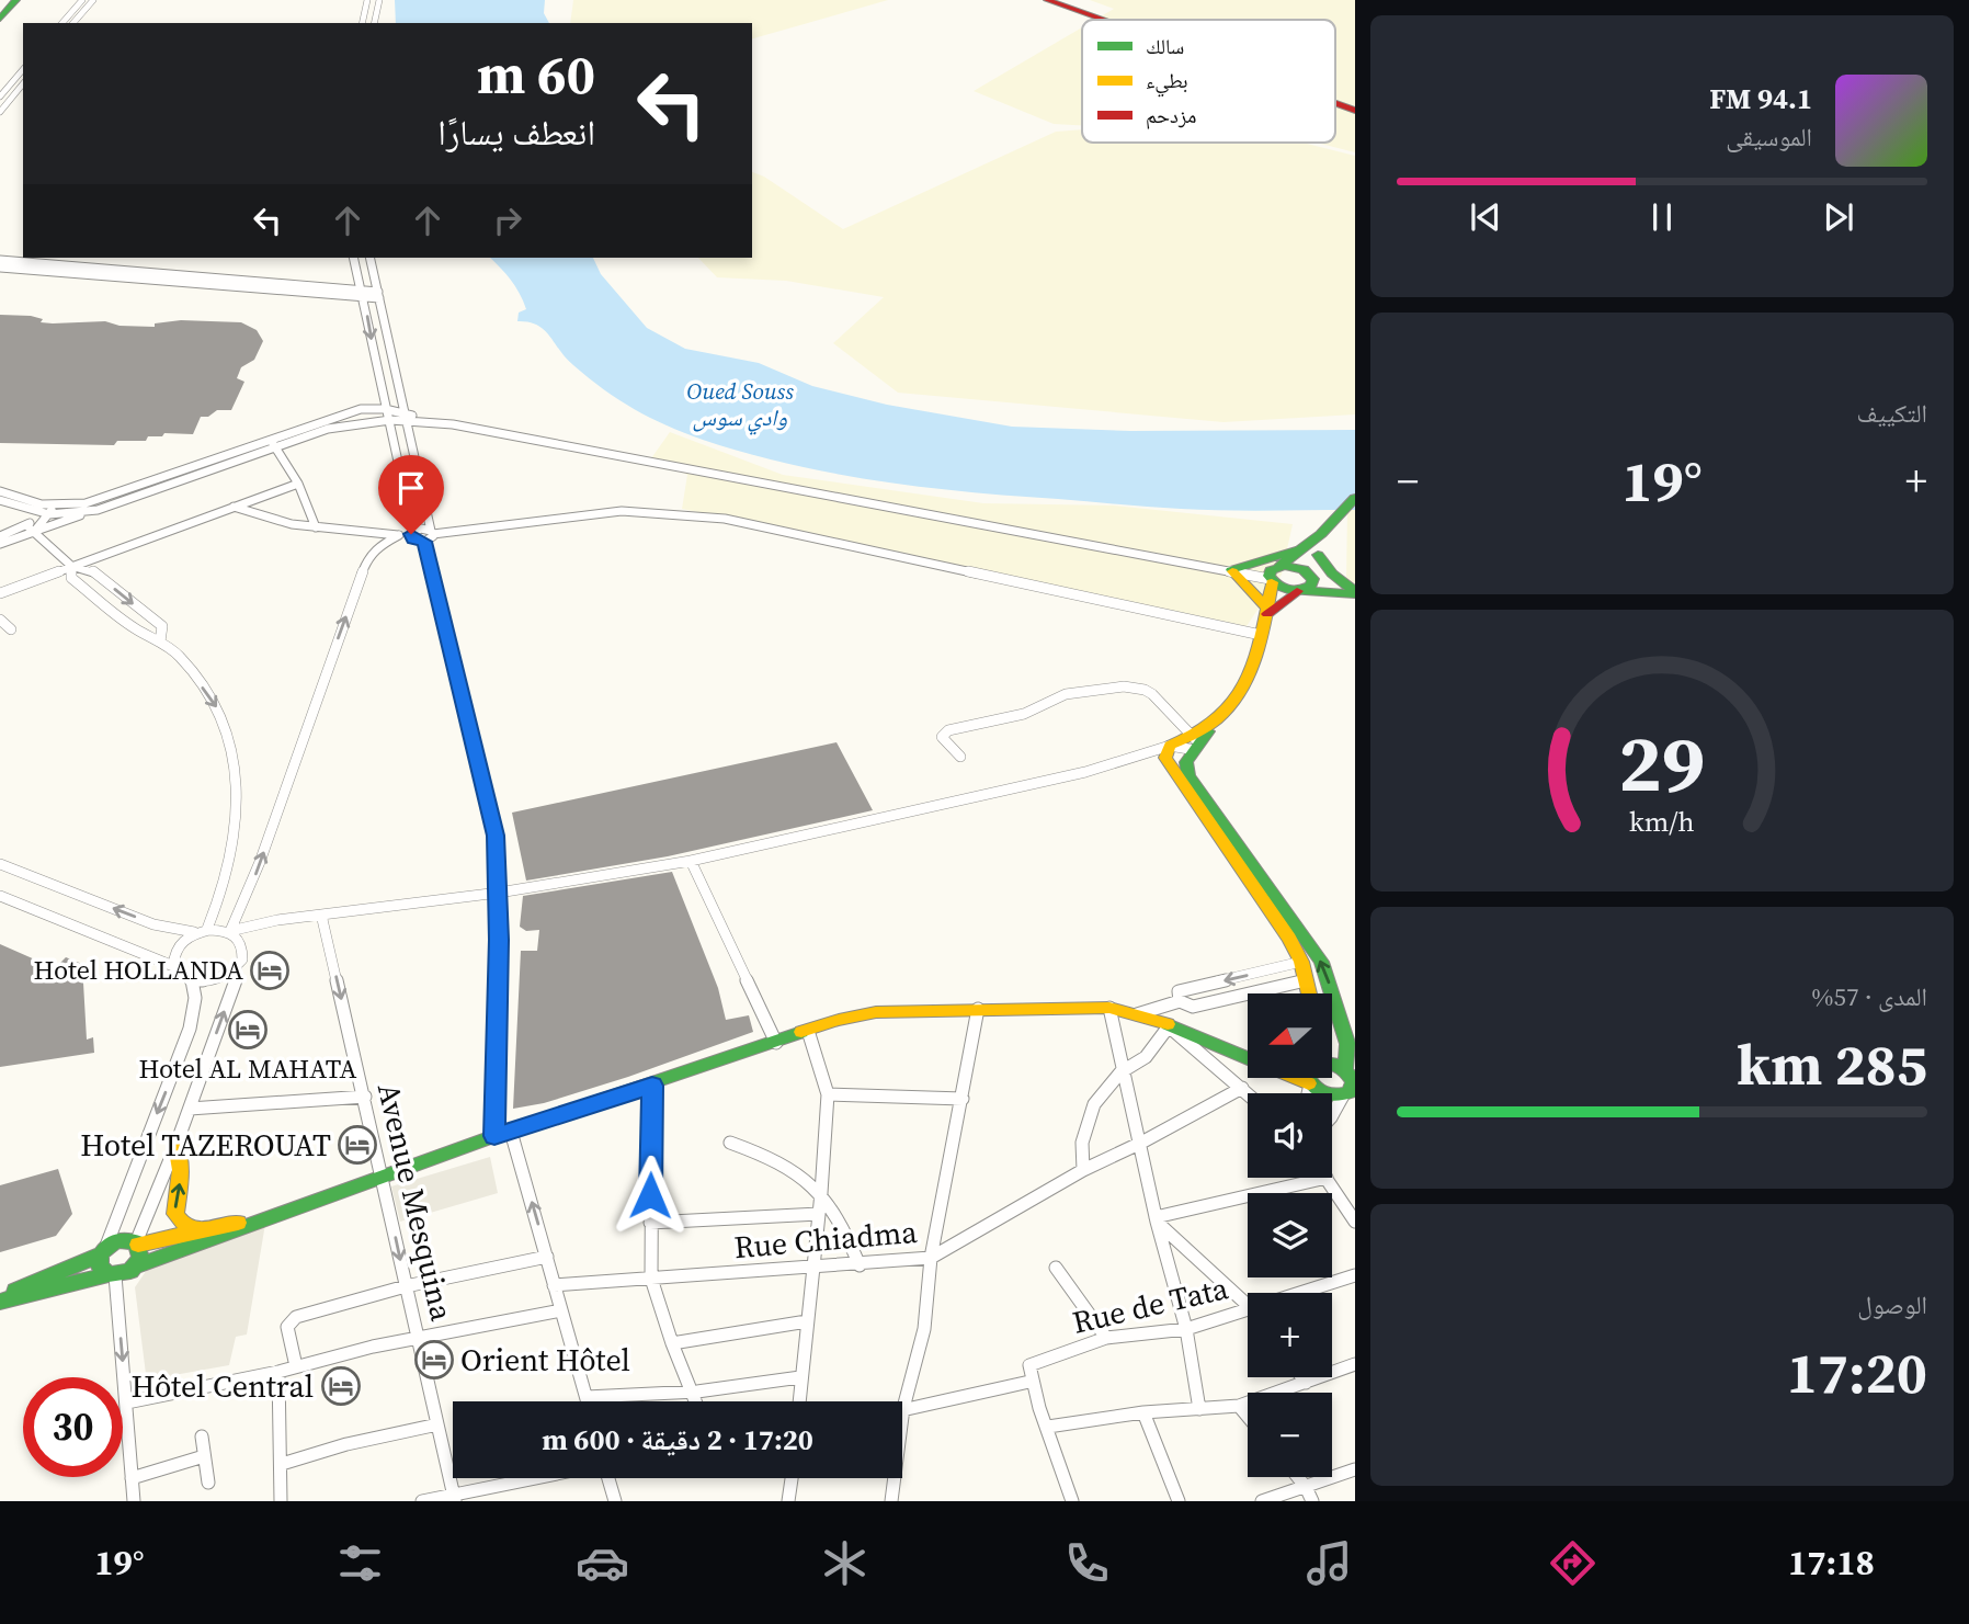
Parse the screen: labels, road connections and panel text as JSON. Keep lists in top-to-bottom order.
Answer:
{
  "streets": {
    "street": ["Avenue Mesquina", "Rue Chiadma", "Rue de Tata"]
  },
  "one_way": ["Avenue Mesquina"],
  "water": ["Oued Souss وادي سوس"],
  "places": {
    "hotel": [
      "Hotel HOLLANDA",
      "Hotel AL MAHATA",
      "Hotel TAZEROUAT",
      "Orient Hôtel",
      "Hôtel Central"
    ]
  },
  "legend": ["سالك", "بطيء", "مزدحم"],
  "north": "left",
  "page": {
    "turn": ["60 m", "انعطف يسارًا"],
    "song": ["94.1 FM", "الموسيقى"],
    "tile": [
      "التكييف",
      ["المدى · 57%", "285 km"],
      ["الوصول", "17:20"]
    ],
    "heat": ["−", "19°", "+"],
    "map_buttons": ["+", "−"],
    "limit": "30",
    "trip": "17:20 · 2 دقيقة · 600 m",
    "tabs": ["17:18", "19°"],
    "gauge": ["29", "km/h"]
  }
}
